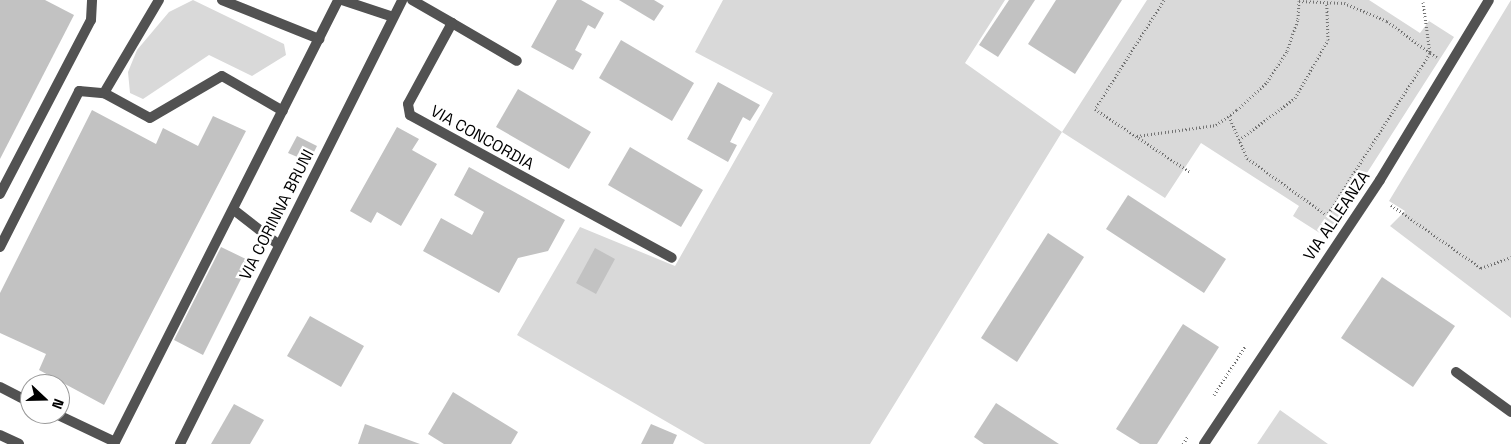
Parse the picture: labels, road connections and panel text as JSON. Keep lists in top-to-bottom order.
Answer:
{
  "streets": {
    "street": ["VIA CONCORDIA", "VIA CORINNA BRUNI", "VIA ALLEANZA"]
  },
  "north": "right"
}
